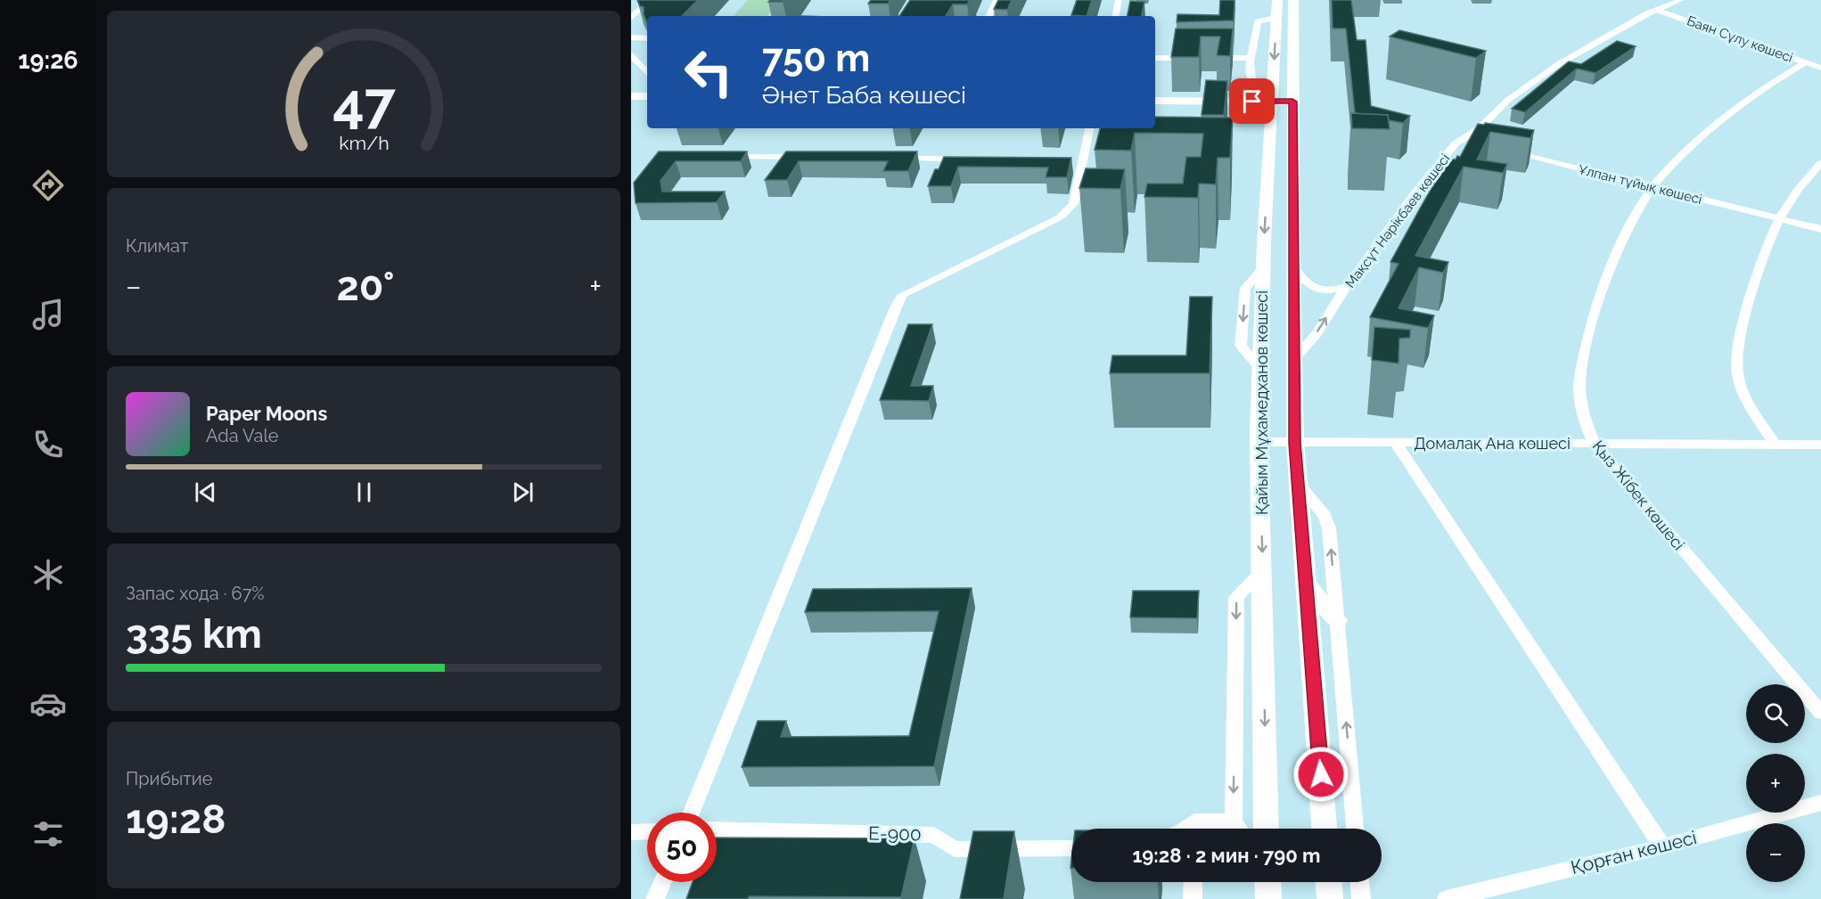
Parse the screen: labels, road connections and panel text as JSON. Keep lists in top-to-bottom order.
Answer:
{
  "streets": {
    "main road": ["Қайым Мұхамедханов көшесі"],
    "street": [
      "Баян Сұлу көшесі",
      "Ұлпан тұйық көшесі",
      "Мақсұт Нәрікбаев көшесі",
      "Домалақ Ана көшесі",
      "Қыз Жібек көшесі",
      "E-900",
      "Қорған көшесі"
    ]
  },
  "crossings": [
    ["Баян Сұлу көшесі", "Мақсұт Нәрікбаев көшесі"],
    ["Баян Сұлу көшесі", "Қыз Жібек көшесі"],
    ["Ұлпан тұйық көшесі", "Қыз Жібек көшесі"],
    ["Мақсұт Нәрікбаев көшесі", "Қайым Мұхамедханов көшесі"],
    ["Қайым Мұхамедханов көшесі", "Домалақ Ана көшесі"],
    ["Домалақ Ана көшесі", "Қыз Жібек көшесі"]
  ],
  "page": {
    "tabs": "19:26",
    "turn": ["750 m", "Әнет Баба көшесі"],
    "tile": [
      "Климат",
      ["Запас хода · 67%", "335 km"],
      ["Прибытие", "19:28"]
    ],
    "heat": ["−", "20°", "+"],
    "song": ["Paper Moons", "Ada Vale"],
    "map_buttons": ["+", "−"],
    "limit": "50",
    "trip": "19:28 · 2 мин · 790 m",
    "gauge": ["47", "km/h"]
  }
}
